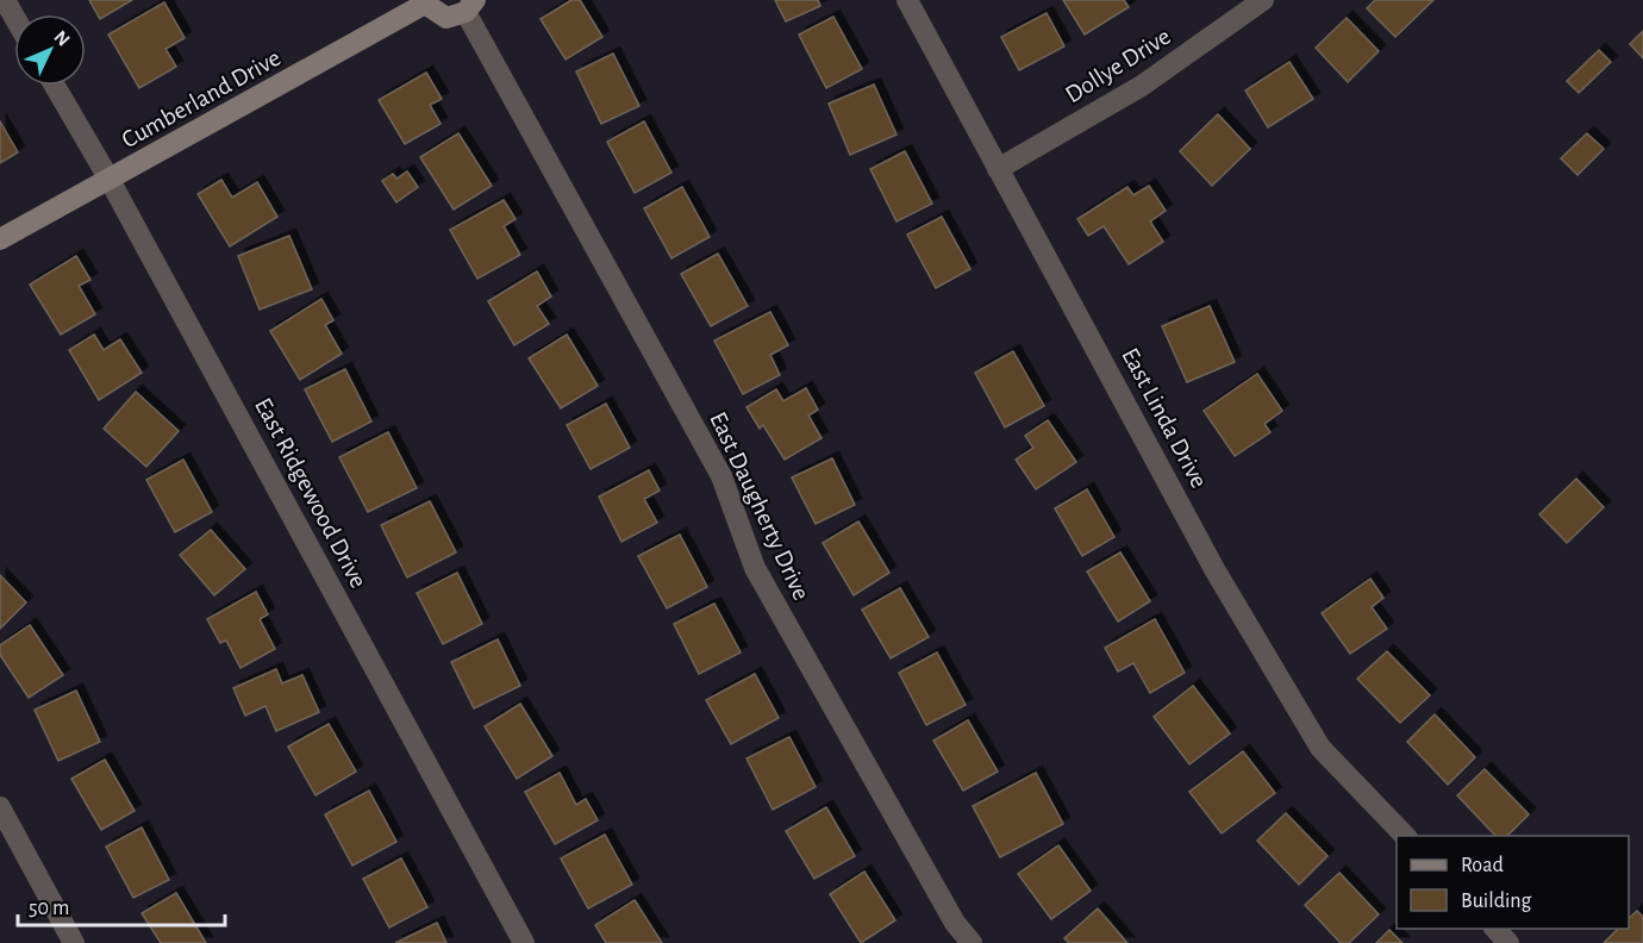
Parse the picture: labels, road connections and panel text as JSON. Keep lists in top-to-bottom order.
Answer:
{
  "streets": {
    "street": [
      "Dollye Drive",
      "Cumberland Drive",
      "East Linda Drive",
      "East Ridgewood Drive",
      "East Daugherty Drive"
    ]
  },
  "crossings": [
    ["Dollye Drive", "East Linda Drive"],
    ["Cumberland Drive", "East Ridgewood Drive"]
  ],
  "legend": ["Road", "Building"],
  "scale_bar": "50 m",
  "north": "top right"
}
